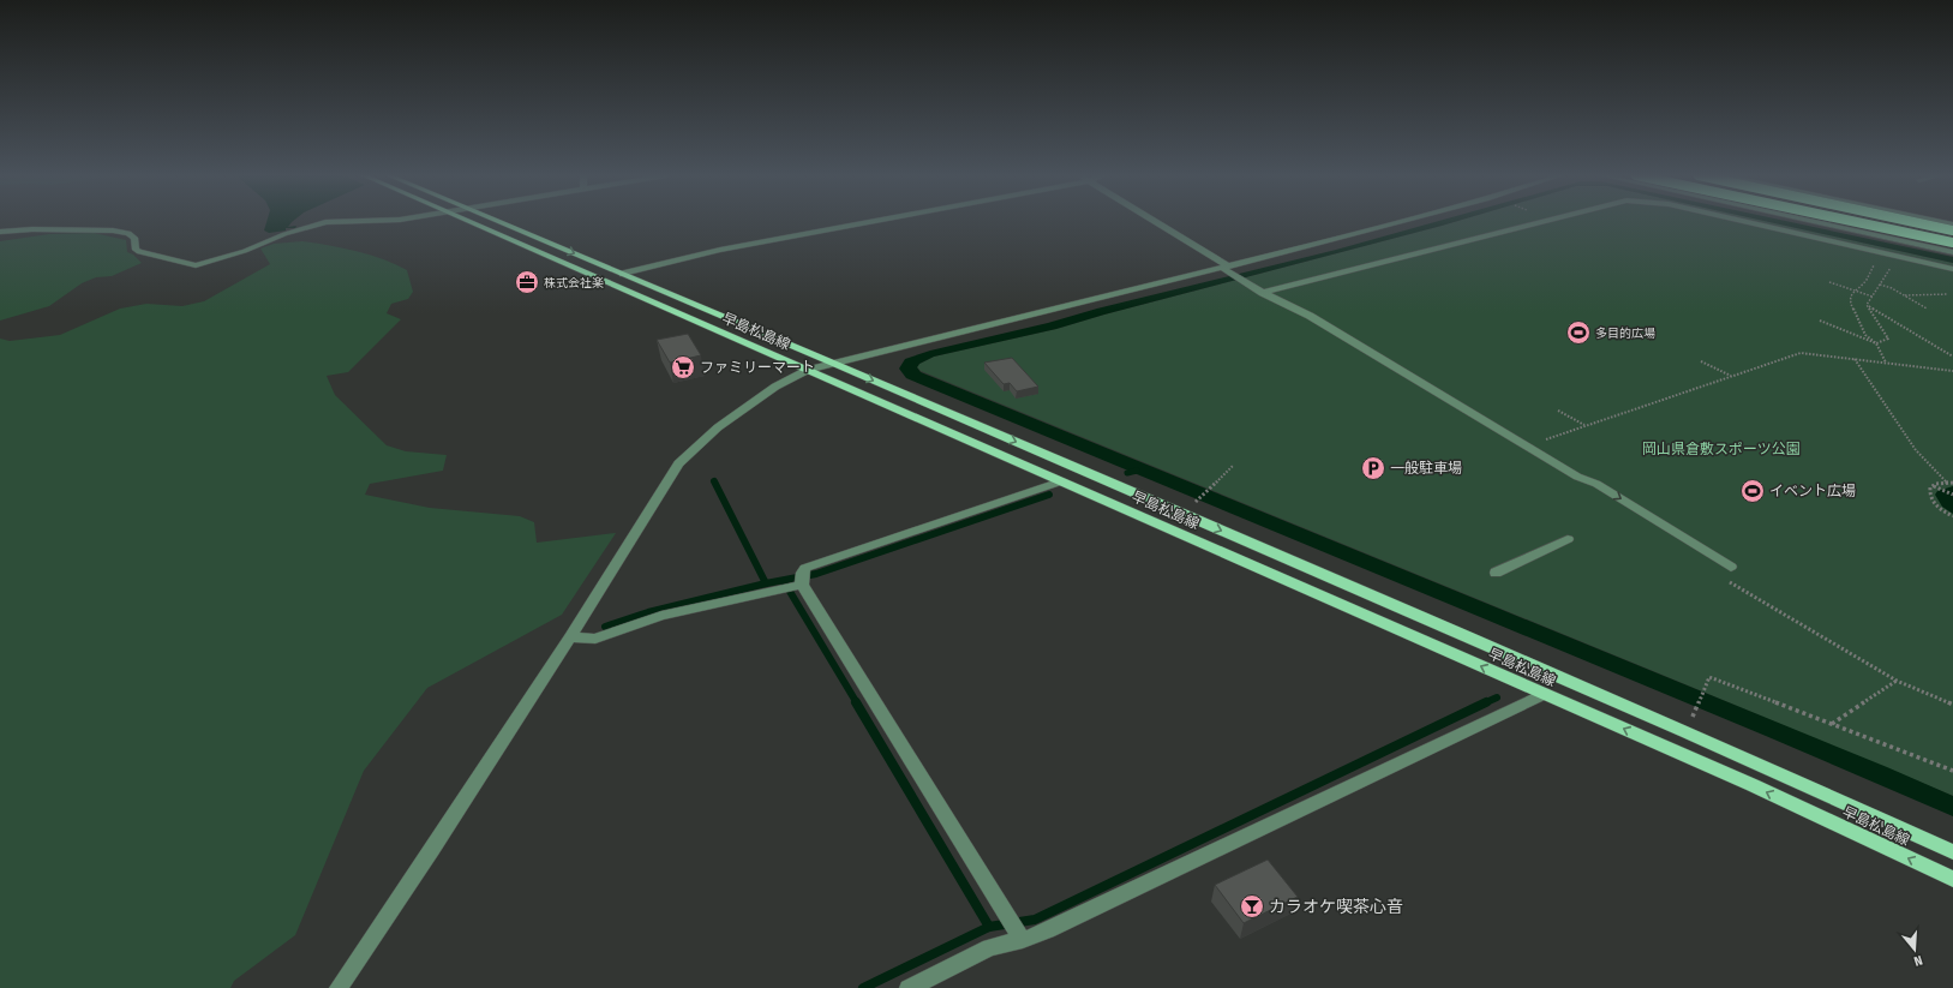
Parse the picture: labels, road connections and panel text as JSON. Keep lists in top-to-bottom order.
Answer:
{
  "streets": {
    "main road": ["早島松島線"]
  },
  "parks": ["岡山県倉敷スポーツ公園"],
  "places": {
    "office": ["株式会社楽"],
    "sports": ["多目的広場", "イベント広場"],
    "supermarket": ["ファミリーマート"],
    "parking": ["一般駐車場"],
    "bar": ["カラオケ喫茶心音"]
  },
  "north": "bottom"
}
